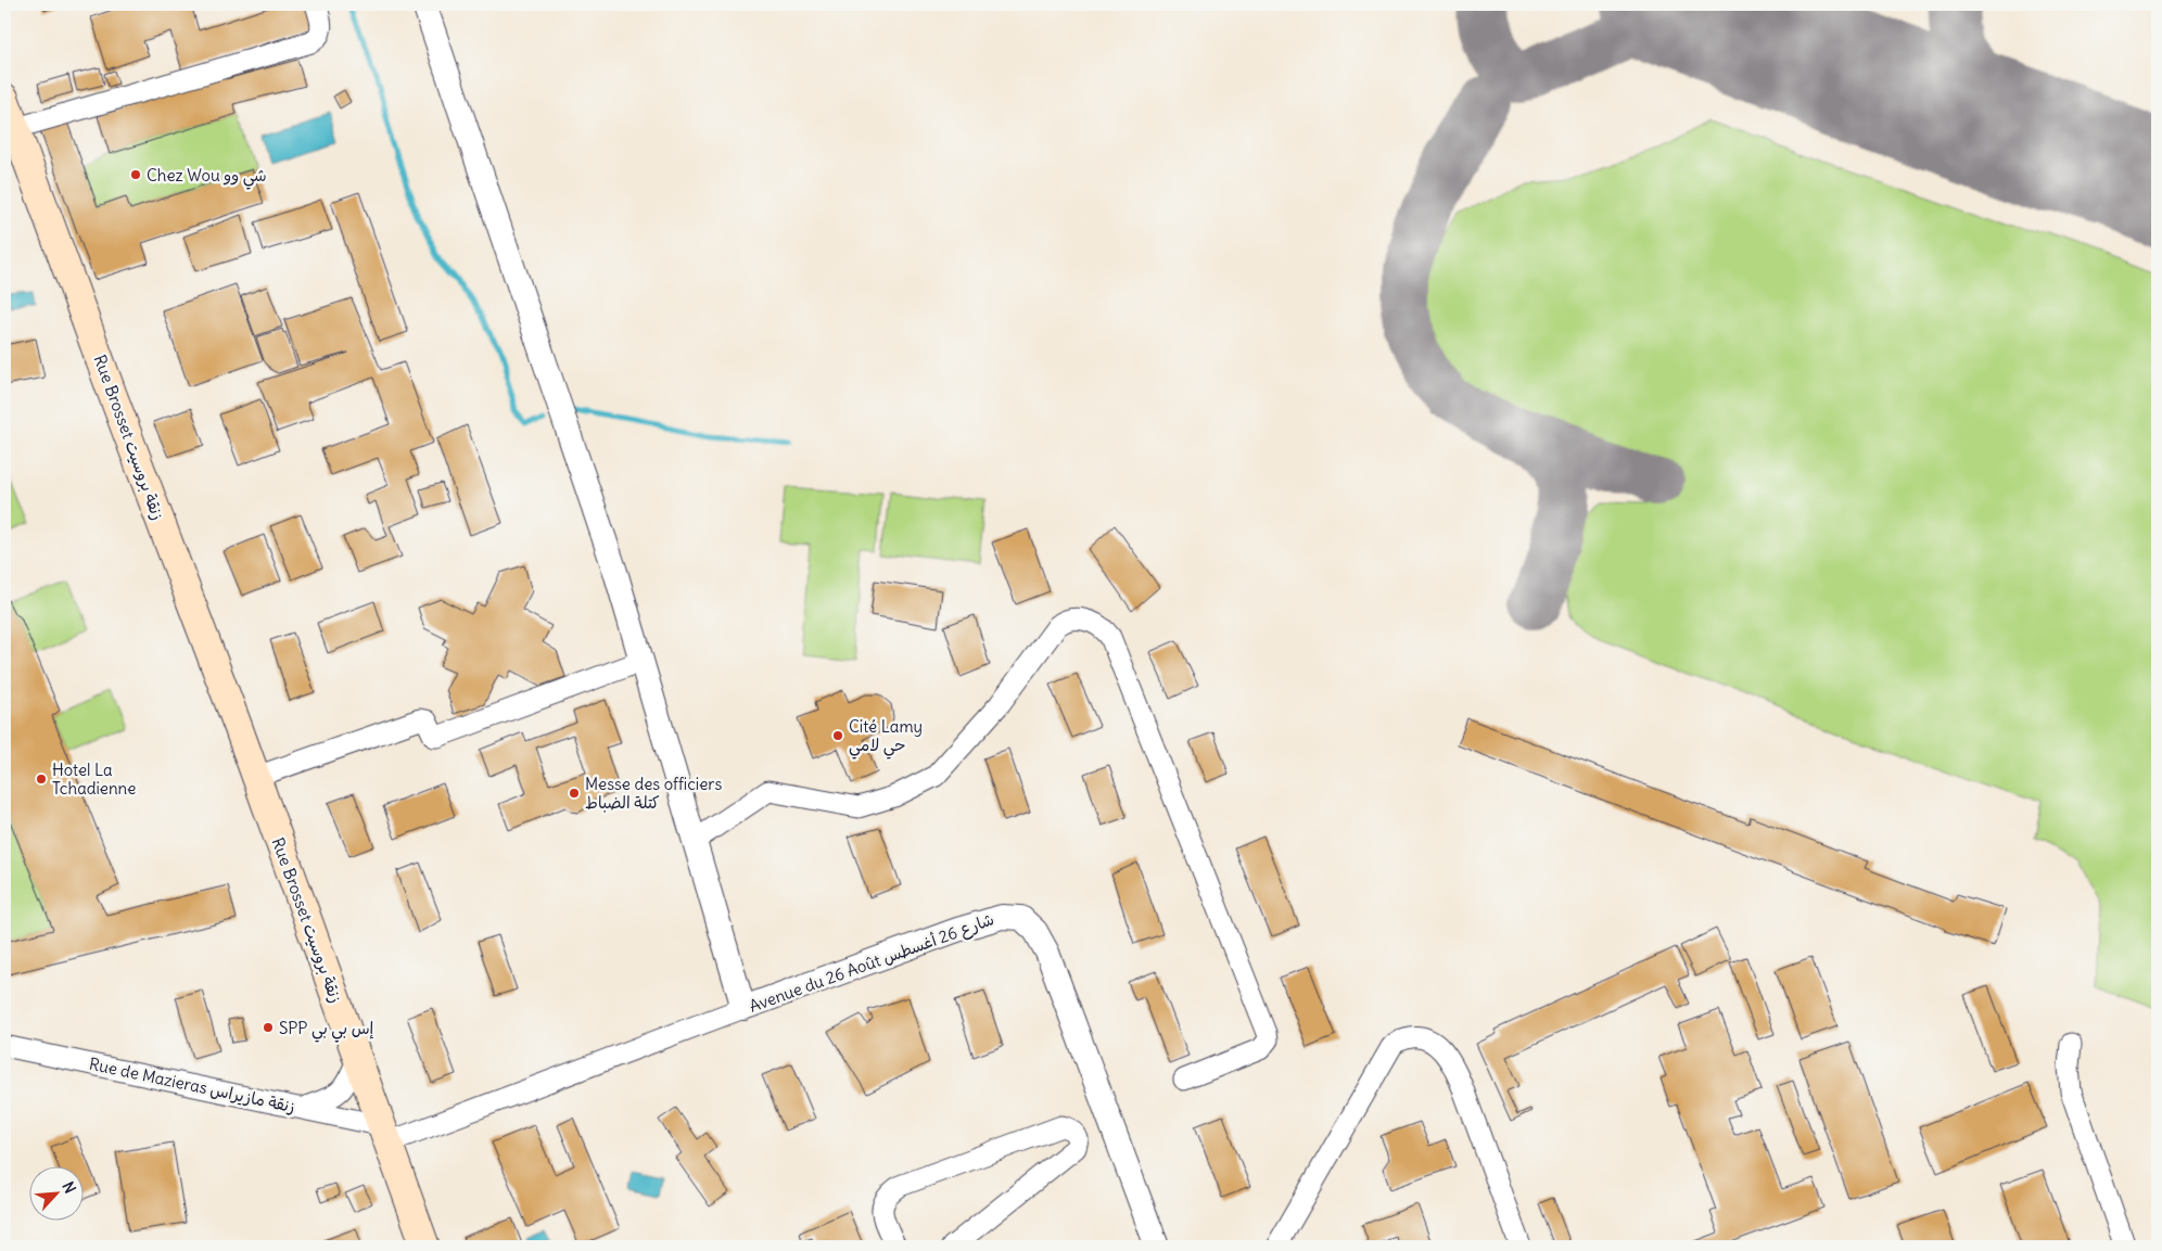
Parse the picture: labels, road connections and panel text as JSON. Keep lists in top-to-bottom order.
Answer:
{
  "streets": {
    "main road": ["Rue Brosset زنقة بروسيت"],
    "street": ["Avenue du 26 Août شارع 26 أغسطس", "Rue de Mazieras زنقة مازيراس"]
  },
  "crossings": [
    ["Rue Brosset زنقة بروسيت", "Avenue du 26 Août شارع 26 أغسطس"],
    ["Rue Brosset زنقة بروسيت", "Rue de Mazieras زنقة مازيراس"],
    ["Avenue du 26 Août شارع 26 أغسطس", "Rue de Mazieras زنقة مازيراس"]
  ],
  "places": [
    "Chez Wou شي وو",
    "Cité Lamy حي لامي",
    "Hotel La Tchadienne",
    "Messe des officiers كتلة الضباط",
    "SPP إس بي بي"
  ],
  "north": "top right"
}
